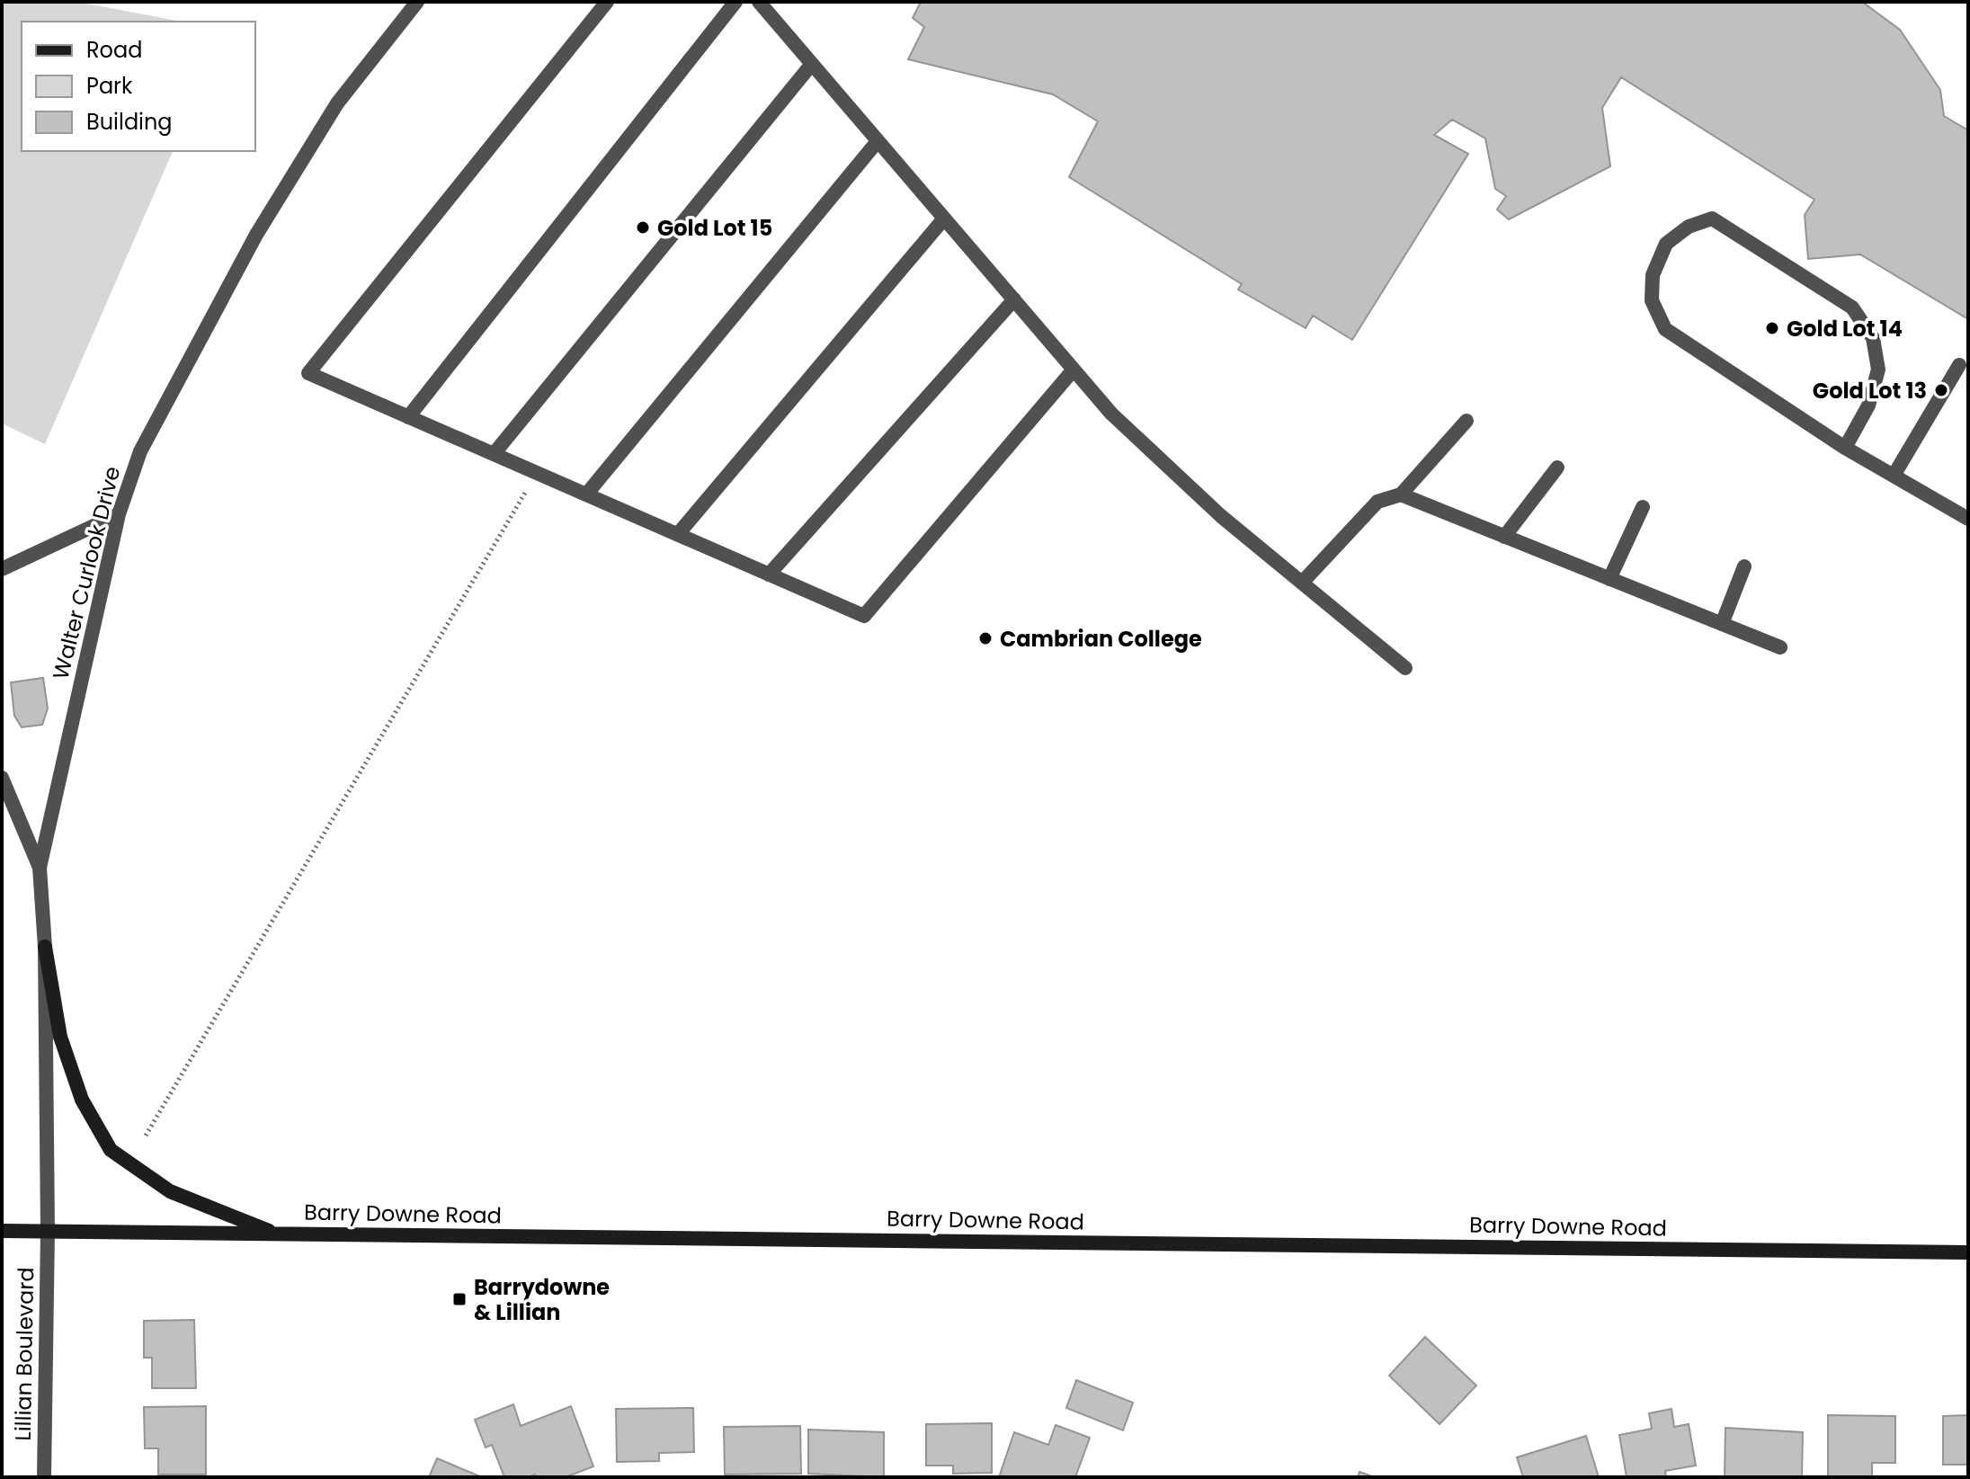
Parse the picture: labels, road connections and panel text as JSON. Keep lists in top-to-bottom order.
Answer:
{
  "streets": {
    "main road": ["Barry Downe Road"],
    "street": ["Walter Curlook Drive", "Lillian Boulevard"]
  },
  "crossings": [
    ["Walter Curlook Drive", "Barry Downe Road"],
    ["Walter Curlook Drive", "Lillian Boulevard"],
    ["Barry Downe Road", "Lillian Boulevard"]
  ],
  "places": {
    "other": [
      "Gold Lot 15",
      "Gold Lot 14",
      "Gold Lot 13",
      "Cambrian College"
    ],
    "transit": ["Barrydowne & Lillian"]
  },
  "legend": ["Road", "Park", "Building"]
}
